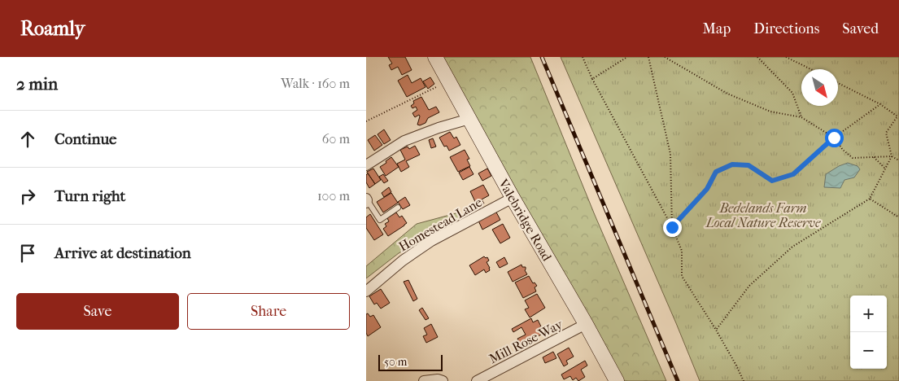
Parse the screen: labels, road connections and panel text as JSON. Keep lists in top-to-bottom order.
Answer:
{
  "streets": {
    "street": ["Valebridge Road", "Homestead Lane", "Mill Rose Way"]
  },
  "crossings": [
    ["Valebridge Road", "Homestead Lane"],
    ["Valebridge Road", "Mill Rose Way"]
  ],
  "parks": ["Bedelands Farm Local Nature Reserve"],
  "scale_bar": "50 m",
  "north": "bottom right",
  "page": {
    "header": "Roamly",
    "nav": ["Map", "Directions", "Saved"],
    "heading": ["2 min", "Walk · 160 m"],
    "list": [
      ["Continue", "60 m"],
      ["Turn right", "100 m"],
      "Arrive at destination"
    ],
    "buttons": ["Save", "Share"],
    "map_buttons": ["+", "−"],
    "scale": "50 m"
  }
}
